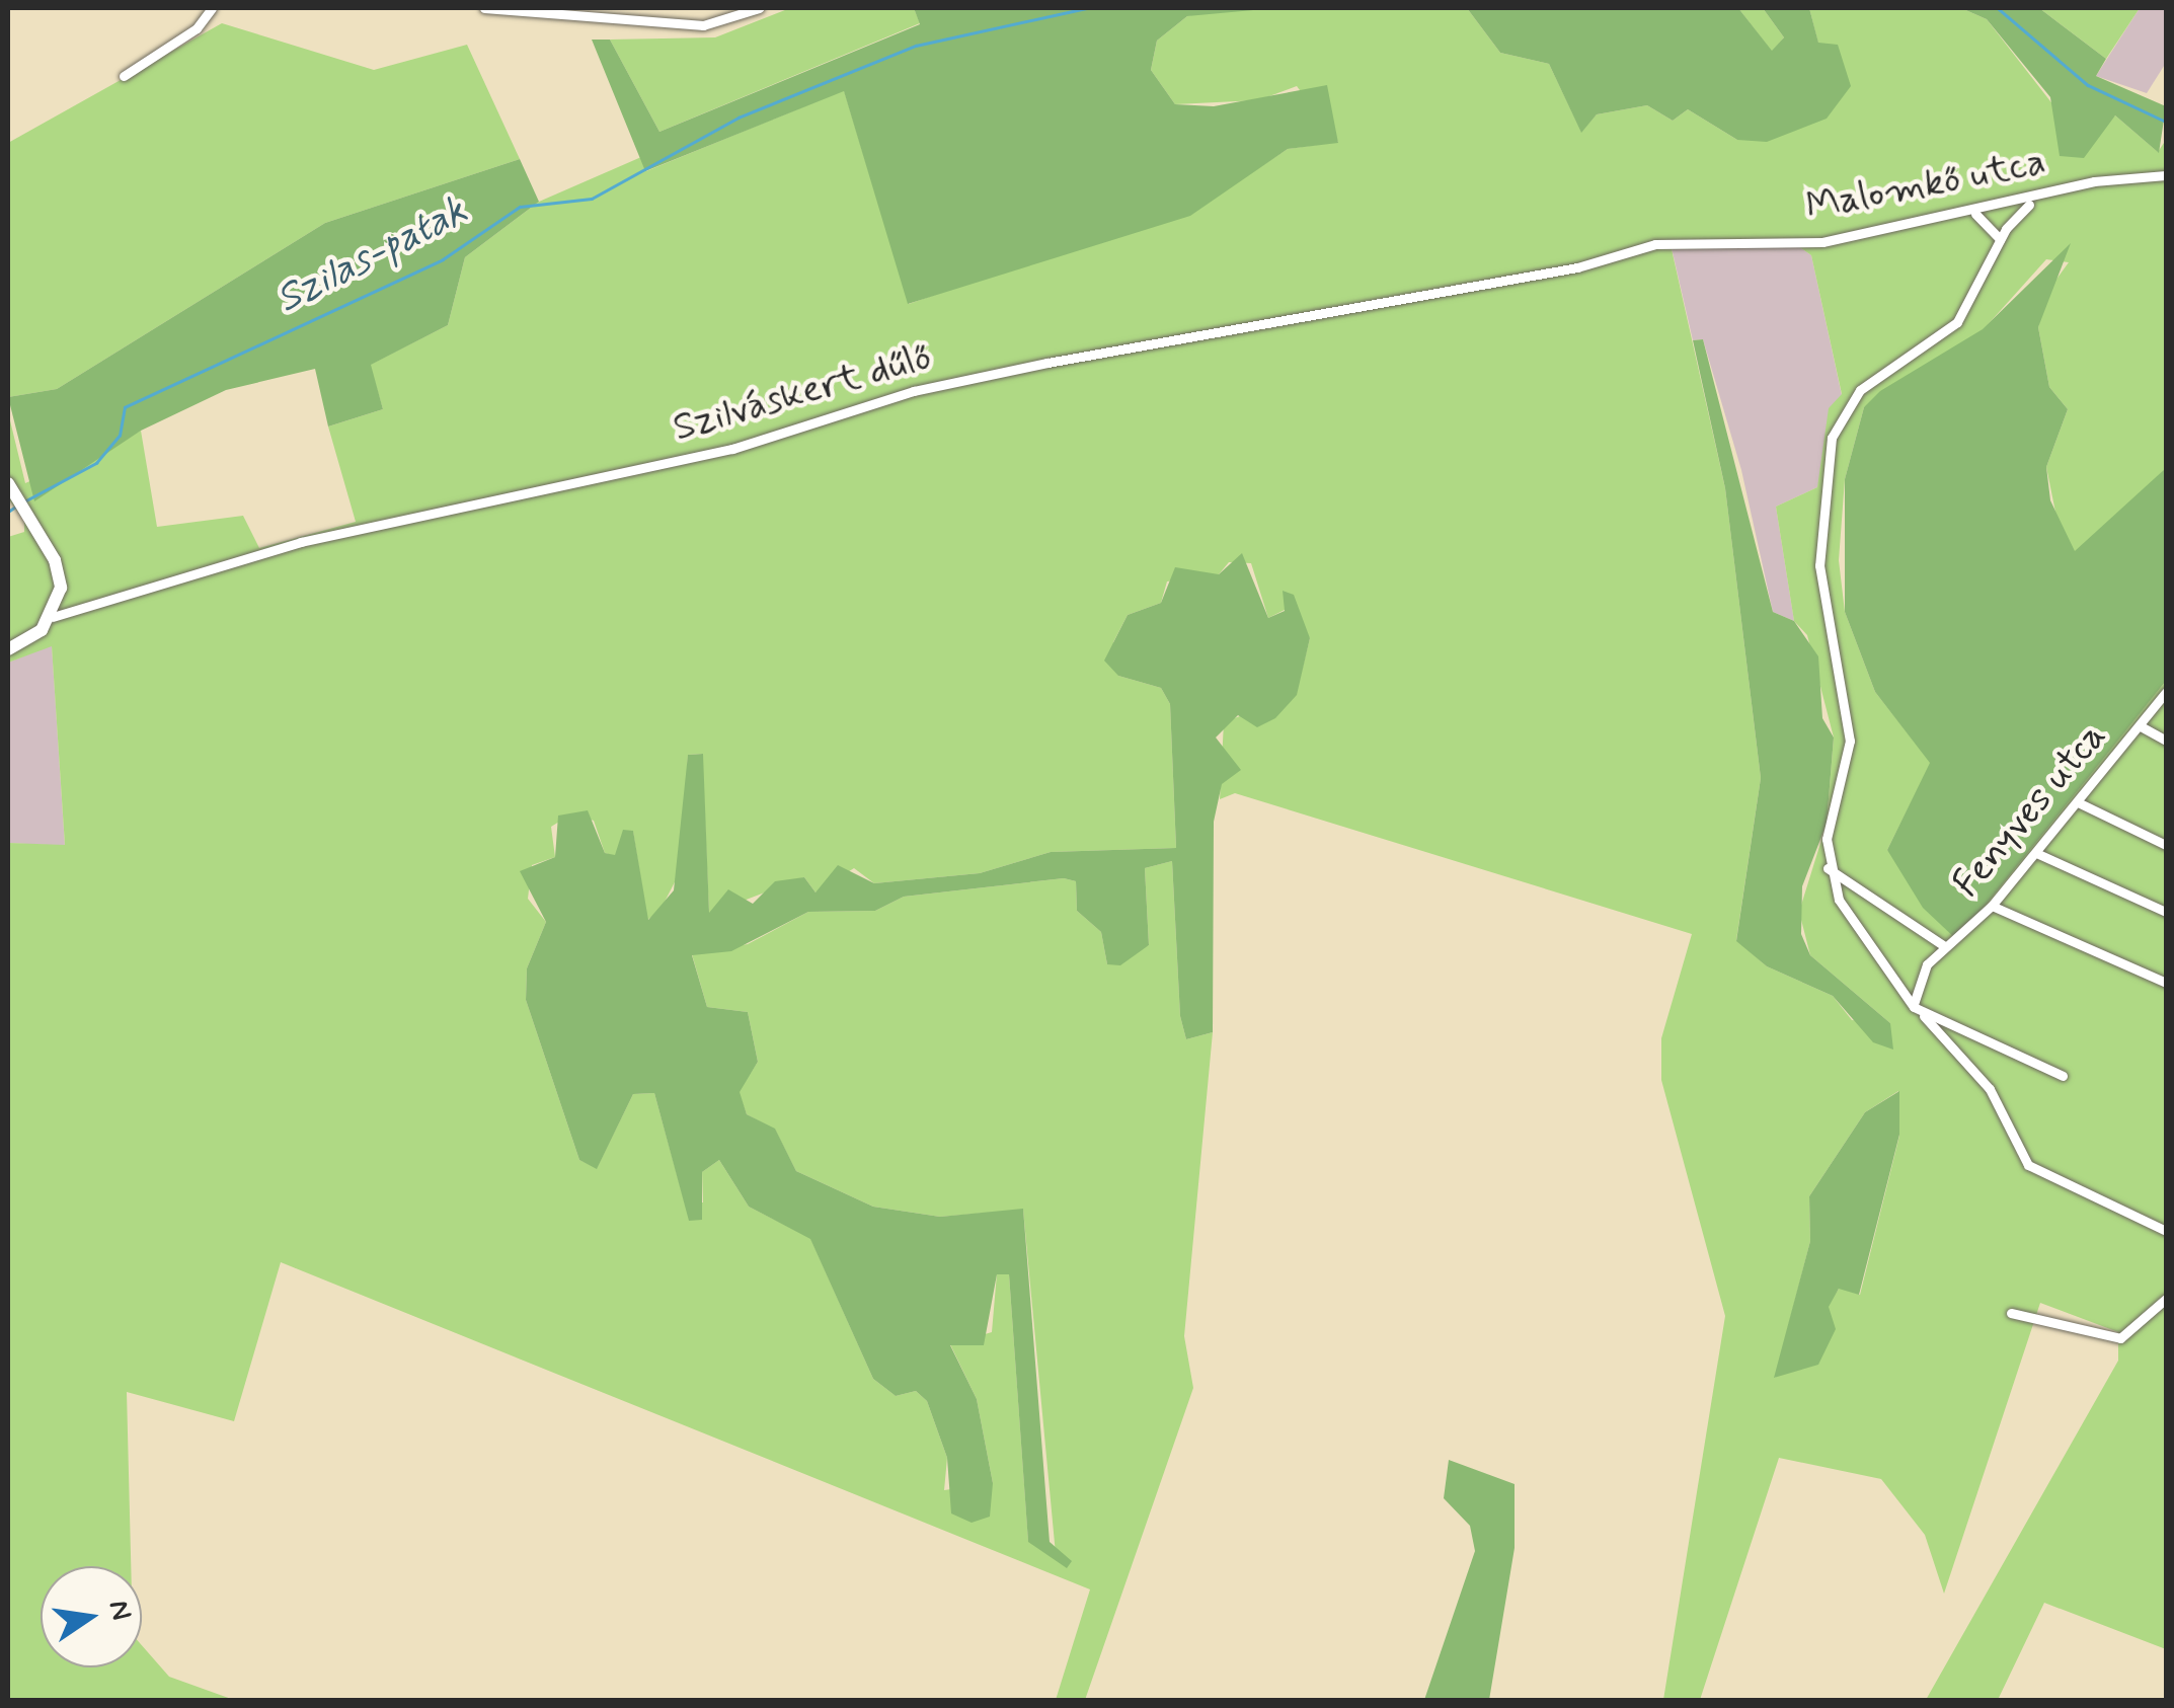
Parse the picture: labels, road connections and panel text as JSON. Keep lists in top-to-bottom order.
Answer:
{
  "streets": {
    "street": ["Malomkő utca", "Szilváskert dűlő", "Fenyves utca"]
  },
  "crossings": [
    ["Malomkő utca", "Szilváskert dűlő"]
  ],
  "water": ["Szilas-patak"],
  "north": "right"
}
